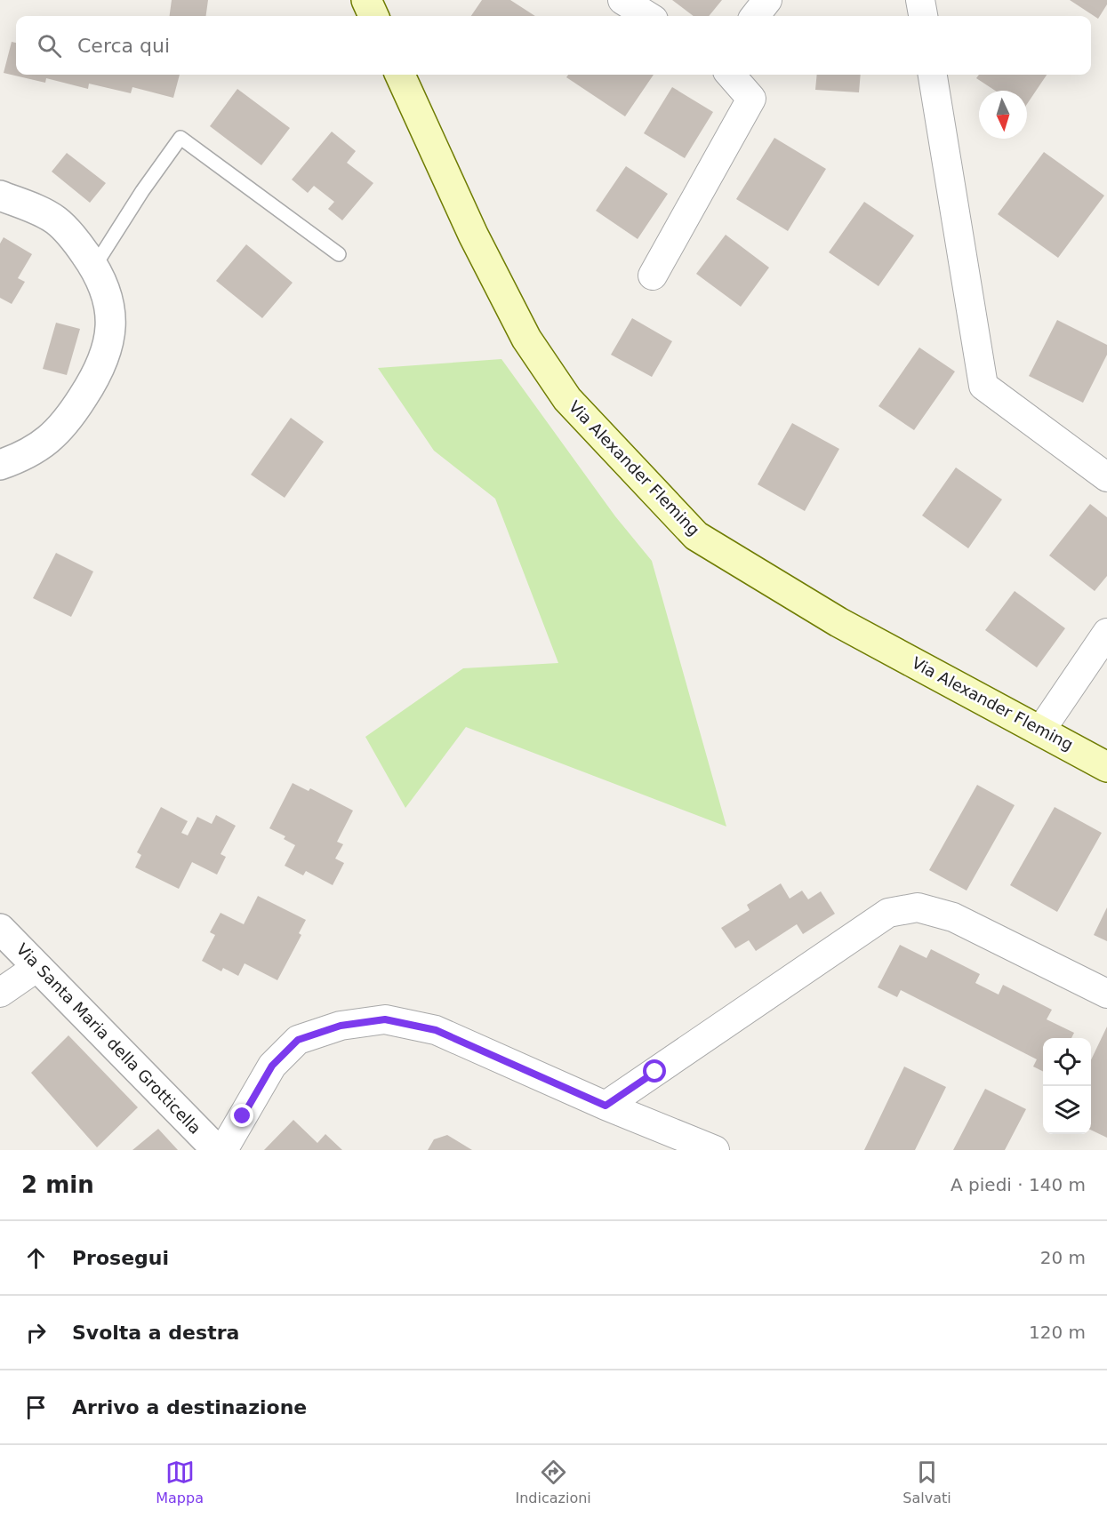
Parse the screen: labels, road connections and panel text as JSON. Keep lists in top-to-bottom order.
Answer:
{
  "streets": {
    "main road": ["Via Alexander Fleming"],
    "street": ["Via Santa Maria della Grotticella"]
  },
  "north": "bottom",
  "page": {
    "search": "Cerca qui",
    "heading": ["2 min", "A piedi · 140 m"],
    "list": [
      ["Prosegui", "20 m"],
      ["Svolta a destra", "120 m"],
      "Arrivo a destinazione"
    ],
    "nav": ["Mappa", "Indicazioni", "Salvati"]
  }
}
